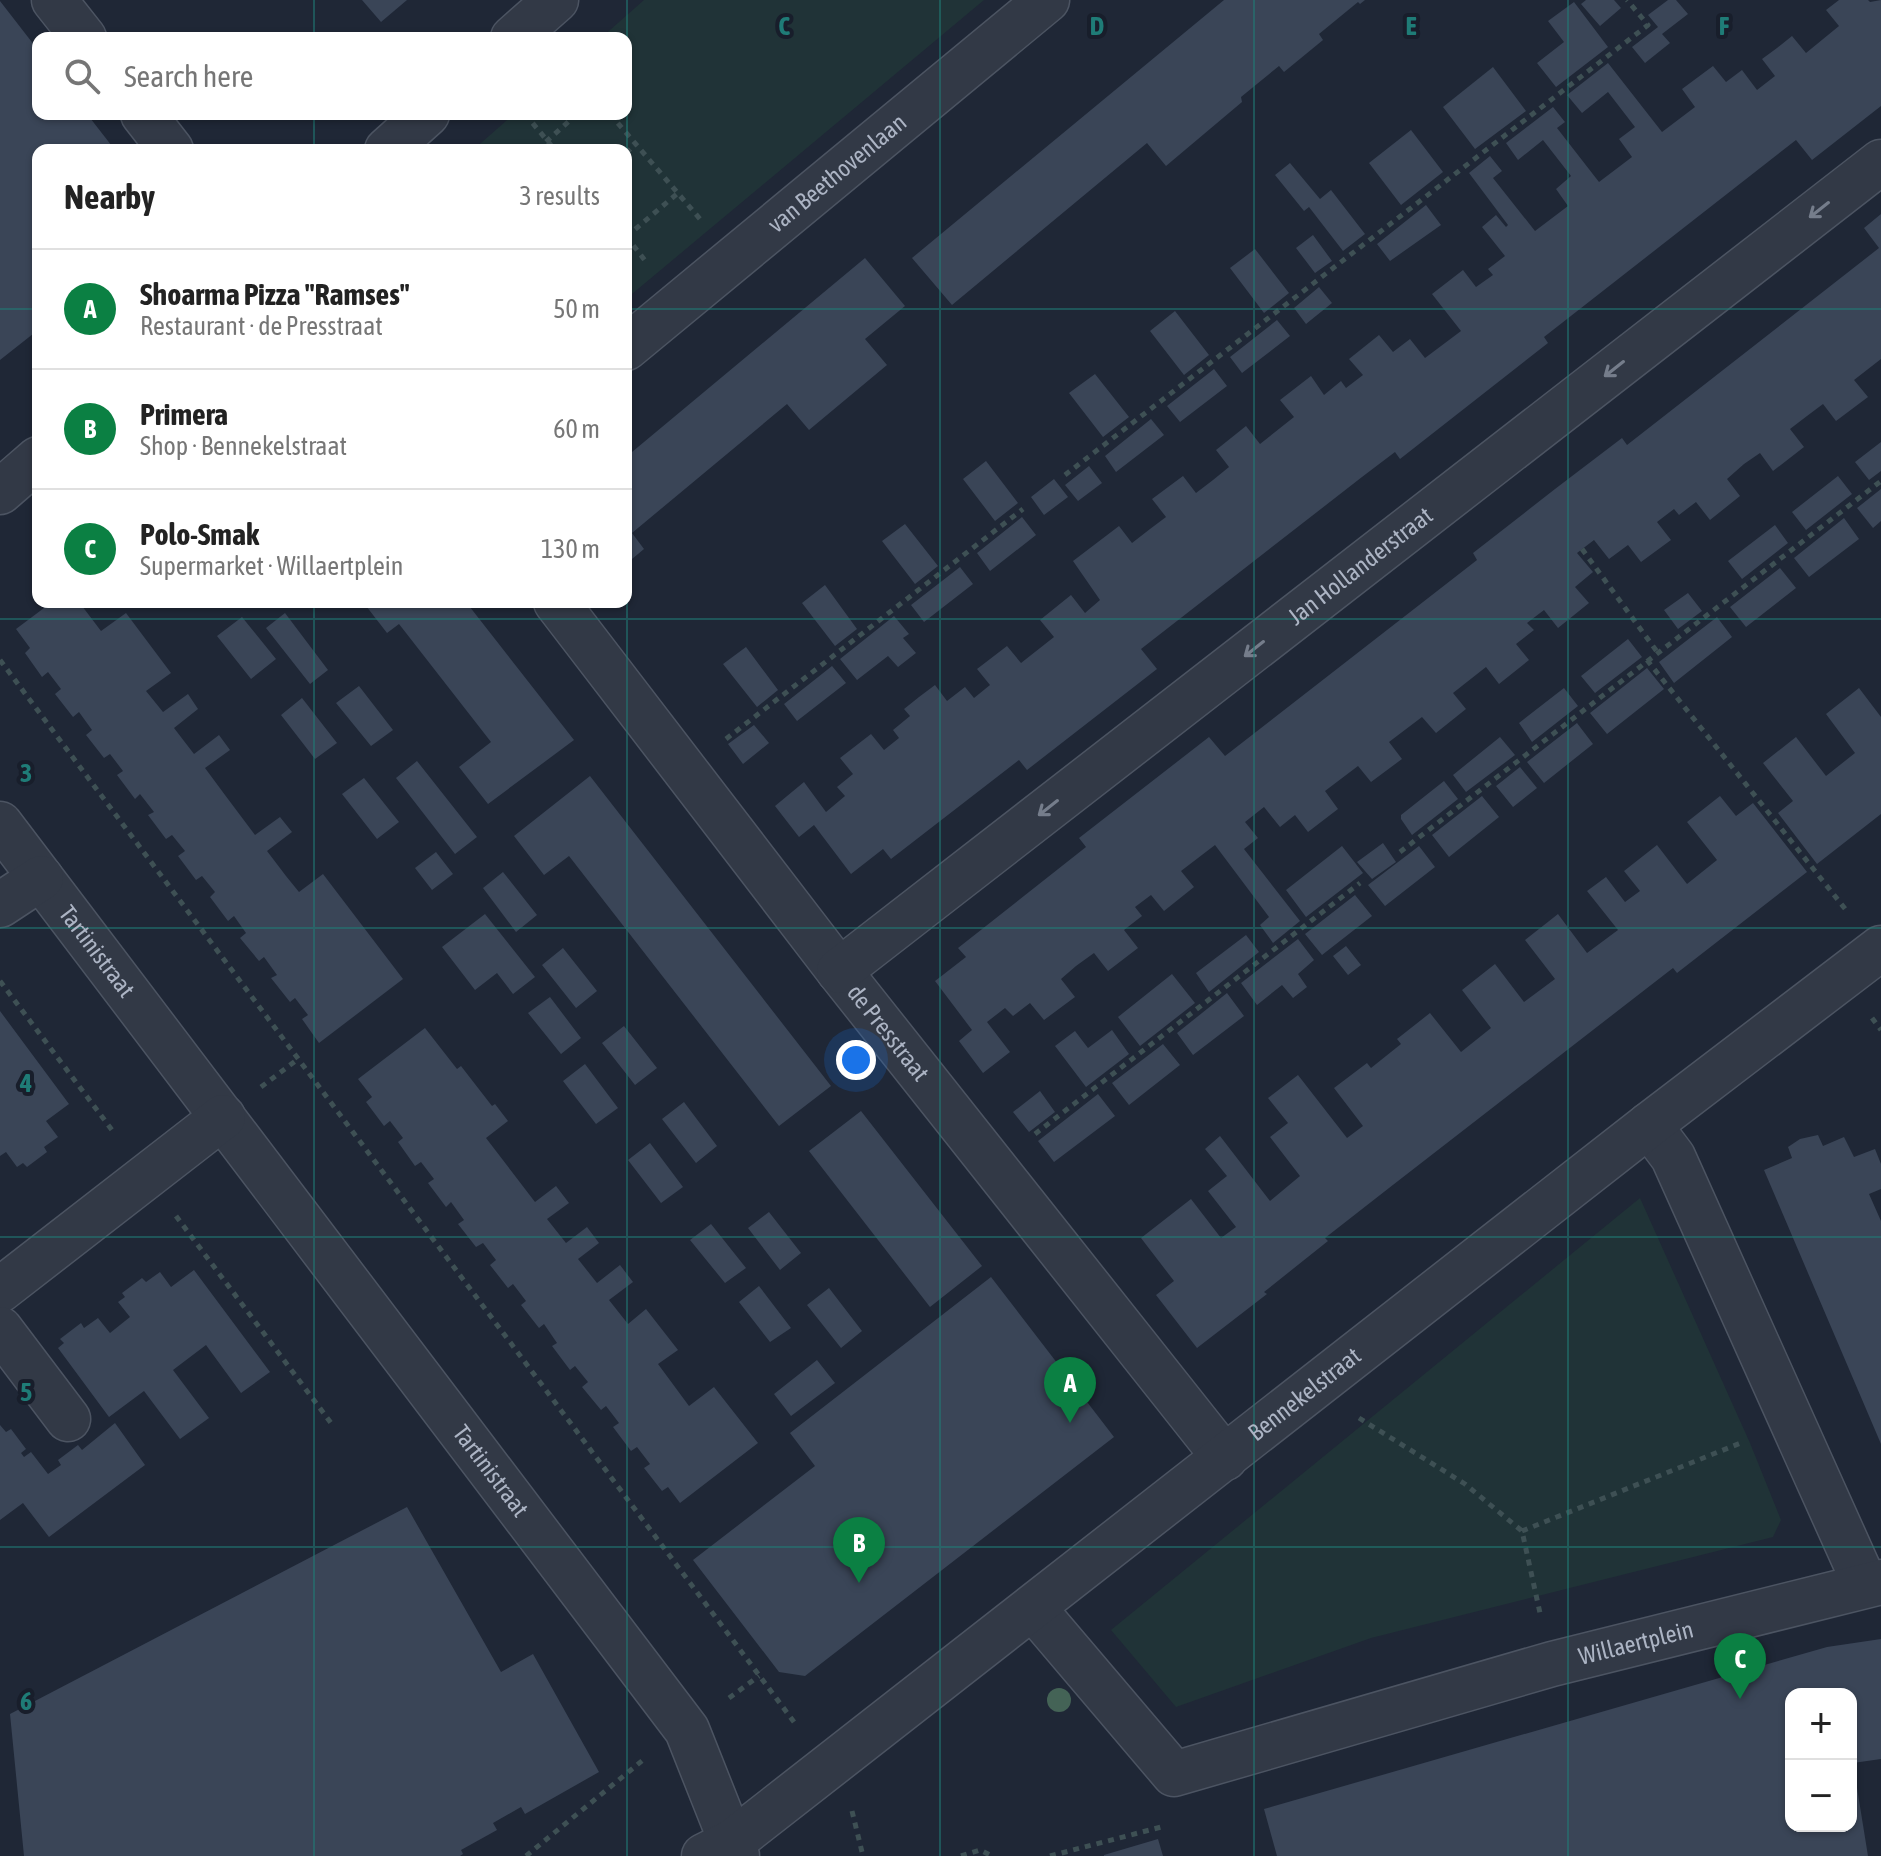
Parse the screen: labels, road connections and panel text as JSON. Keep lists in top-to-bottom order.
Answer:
{
  "streets": {
    "street": [
      "van Beethovenlaan",
      "Jan Hollanderstraat",
      "Tartinistraat",
      "de Presstraat",
      "Bennekelstraat",
      "Willaertplein"
    ]
  },
  "crossings": [
    ["Jan Hollanderstraat", "de Presstraat"],
    ["Tartinistraat", "Bennekelstraat"],
    ["de Presstraat", "Bennekelstraat"],
    ["Bennekelstraat", "Willaertplein"]
  ],
  "one_way": ["Jan Hollanderstraat"],
  "page": {
    "search": "Search here",
    "heading": ["Nearby", "3 results"],
    "list": [
      {
        "mark": "A",
        "name": "Shoarma Pizza \"Ramses\"",
        "note": "Restaurant · de Presstraat",
        "value": "50 m"
      },
      {
        "mark": "B",
        "name": "Primera",
        "note": "Shop · Bennekelstraat",
        "value": "60 m"
      },
      {
        "mark": "C",
        "name": "Polo-Smak",
        "note": "Supermarket · Willaertplein",
        "value": "130 m"
      }
    ],
    "pins": ["A", "B", "C"],
    "map_buttons": ["+", "−"]
  },
  "grid": {
    "columns": [
      "C",
      "D",
      "E",
      "F"
    ],
    "rows": [
      "3",
      "4",
      "5",
      "6"
    ]
  }
}
